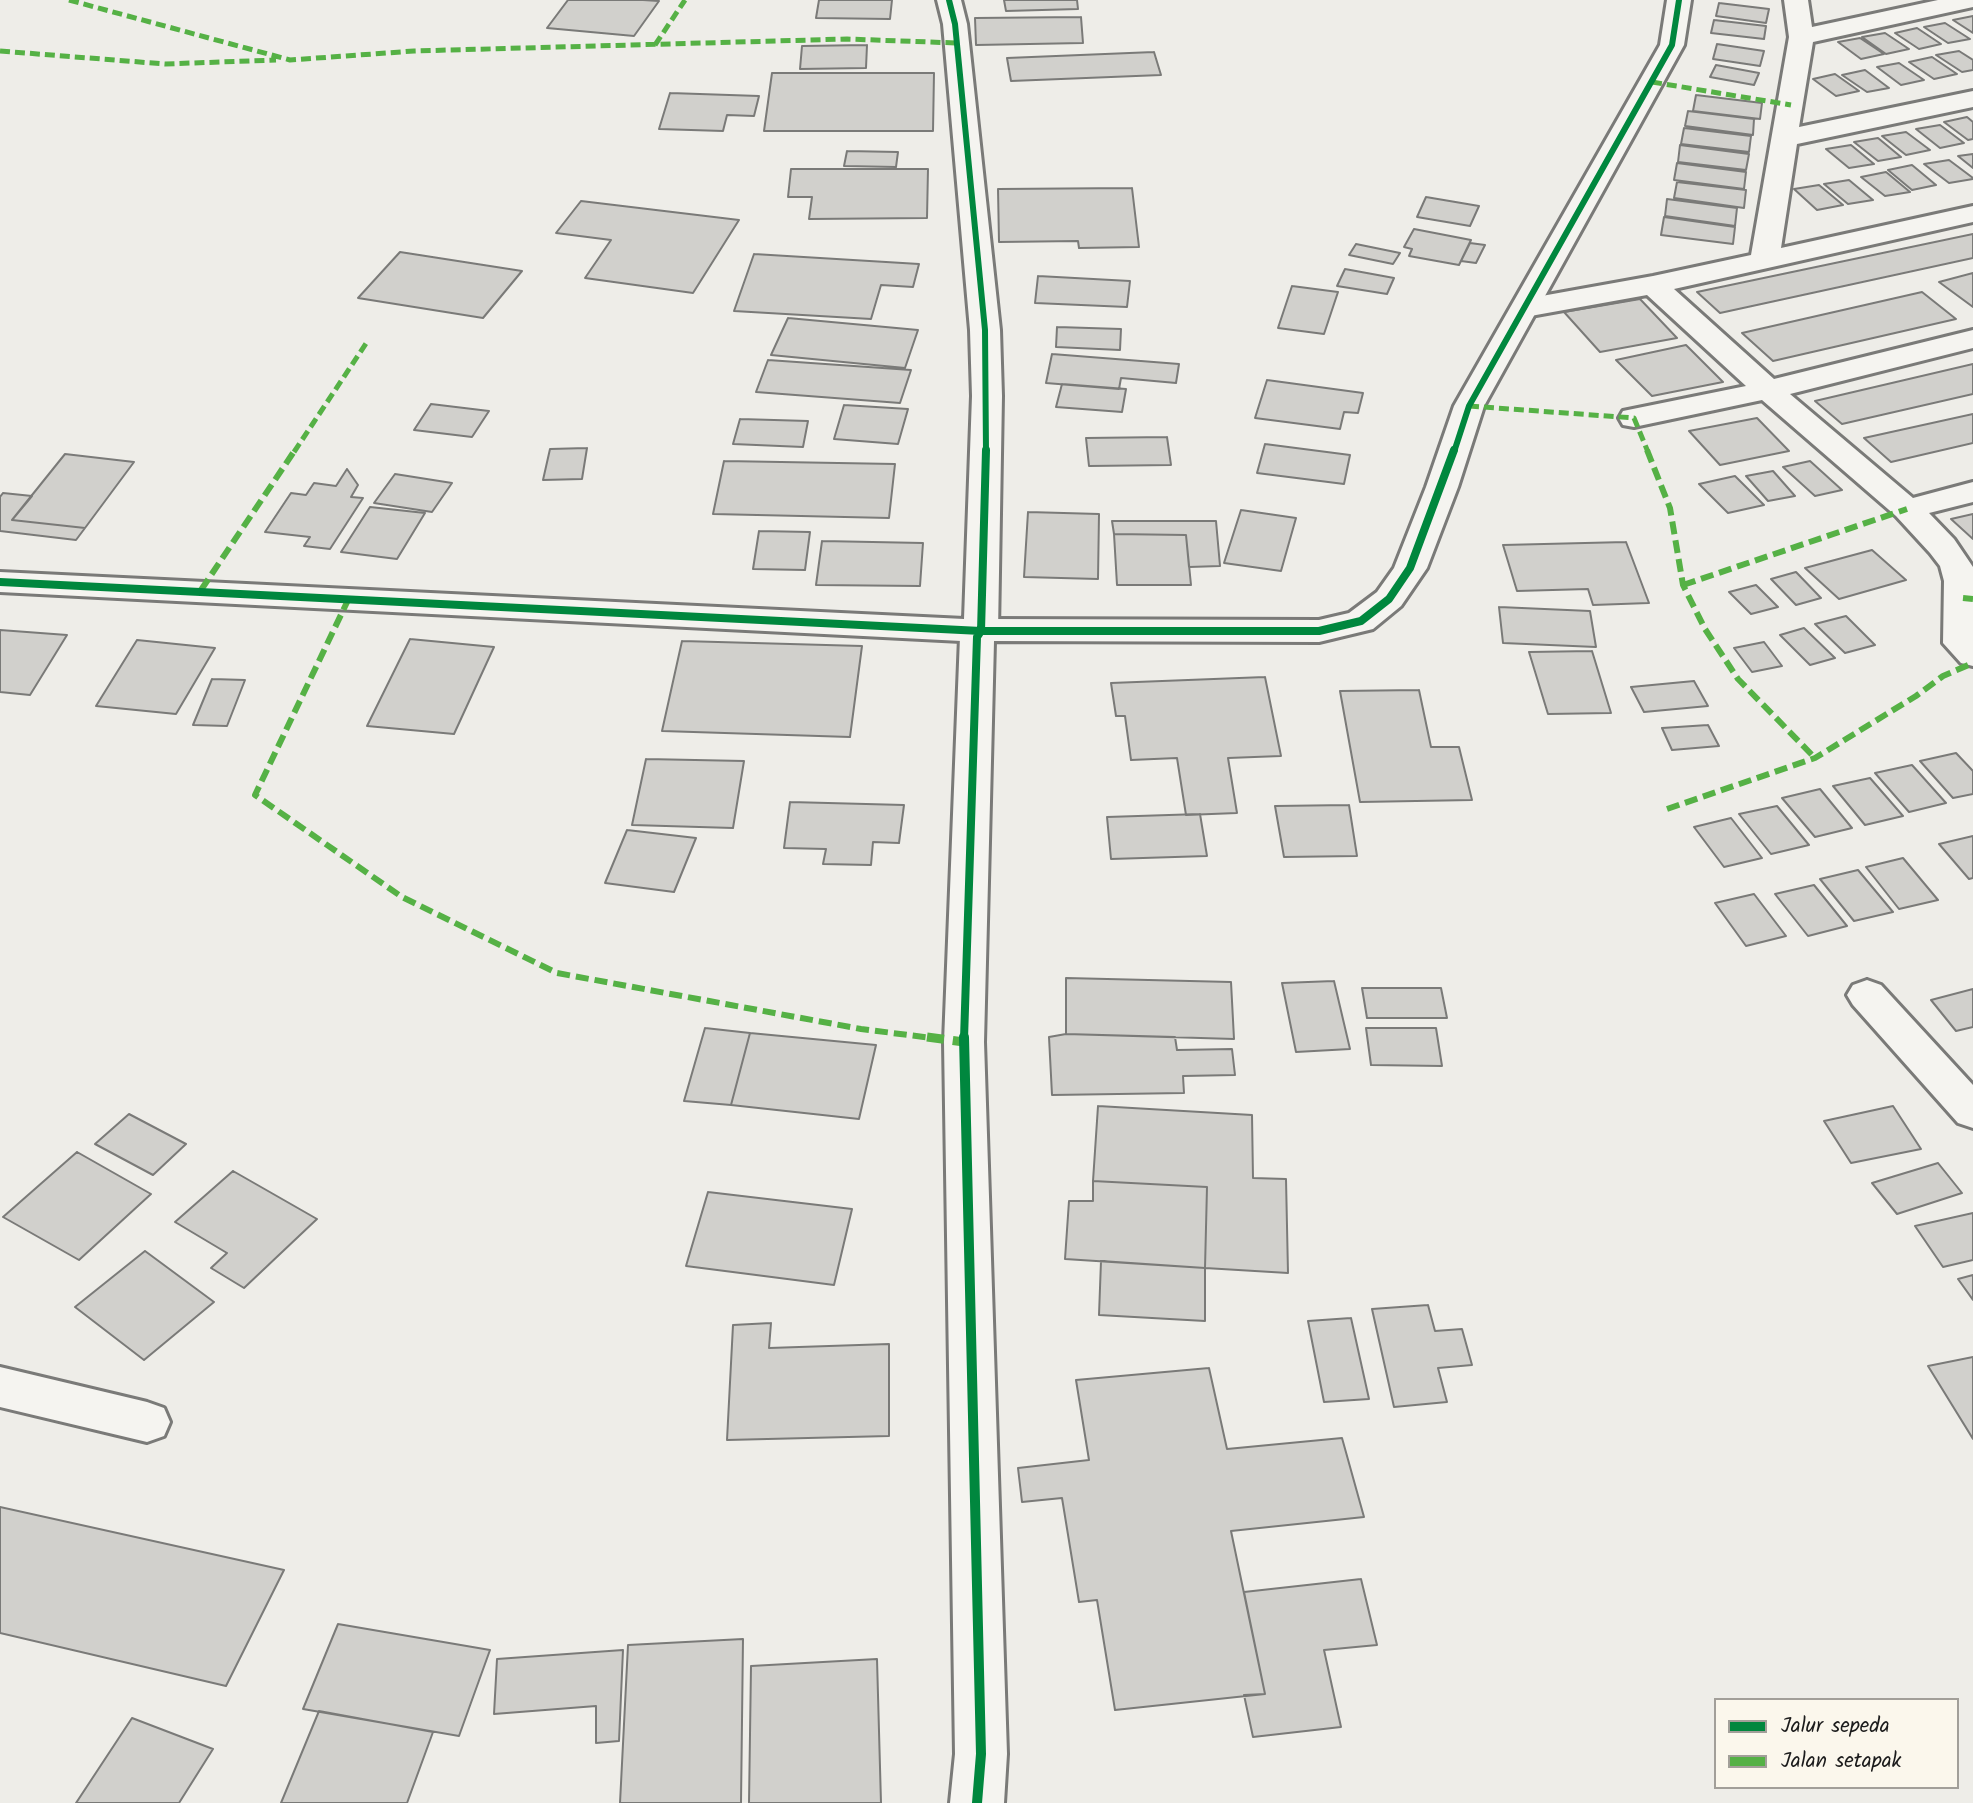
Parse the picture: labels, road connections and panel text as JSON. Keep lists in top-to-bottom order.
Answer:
{
  "legend": ["Jalur sepeda", "Jalan setapak"]
}
